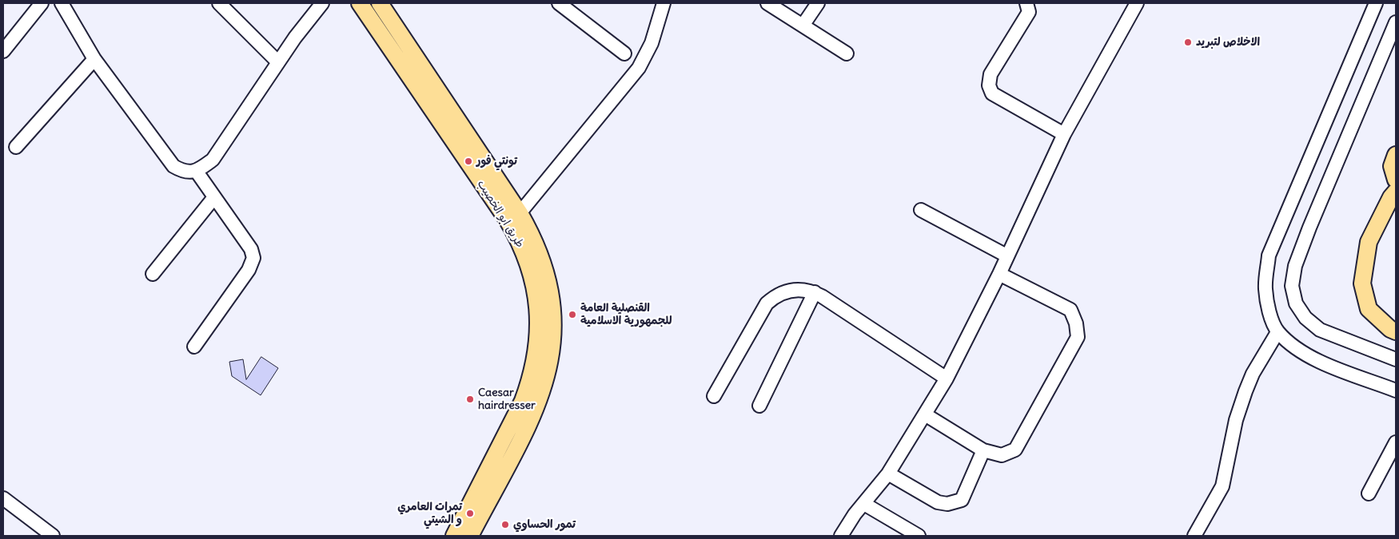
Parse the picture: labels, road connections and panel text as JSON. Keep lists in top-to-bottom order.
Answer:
{
  "streets": {
    "main road": ["طريق ابو الخصيب"]
  },
  "places": [
    "الاخلاص لتبريد",
    "تونتي فور",
    "القنصلية العامة للجمهورية الاسلامية",
    "Caesar hairdresser",
    "تمرات العامري و الشيتي",
    "تمور الحساوي"
  ]
}
